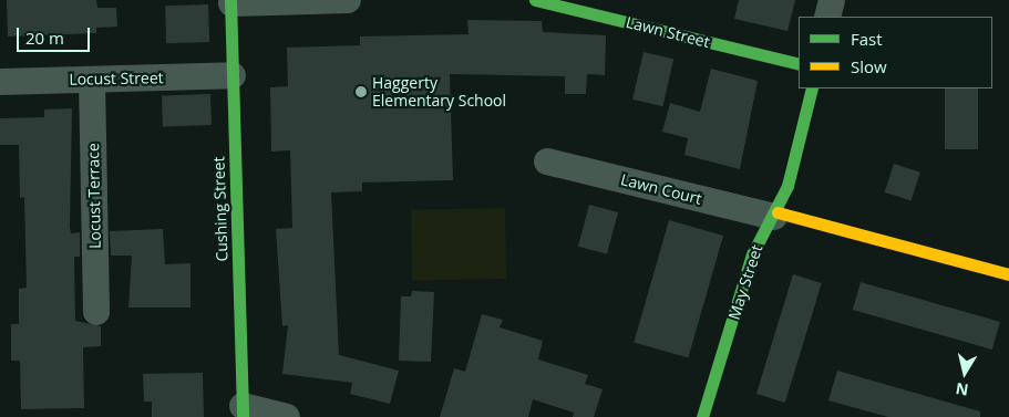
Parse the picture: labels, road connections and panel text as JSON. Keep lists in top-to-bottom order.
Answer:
{
  "streets": {
    "street": [
      "Lawn Street",
      "Locust Street",
      "Lawn Court",
      "Locust Terrace",
      "Cushing Street",
      "May Street"
    ]
  },
  "crossings": [
    ["Locust Street", "Locust Terrace"],
    ["Locust Street", "Cushing Street"],
    ["Lawn Court", "May Street"]
  ],
  "places": ["Haggerty Elementary School"],
  "legend": ["Fast", "Slow"],
  "scale_bar": "20 m",
  "north": "bottom"
}
